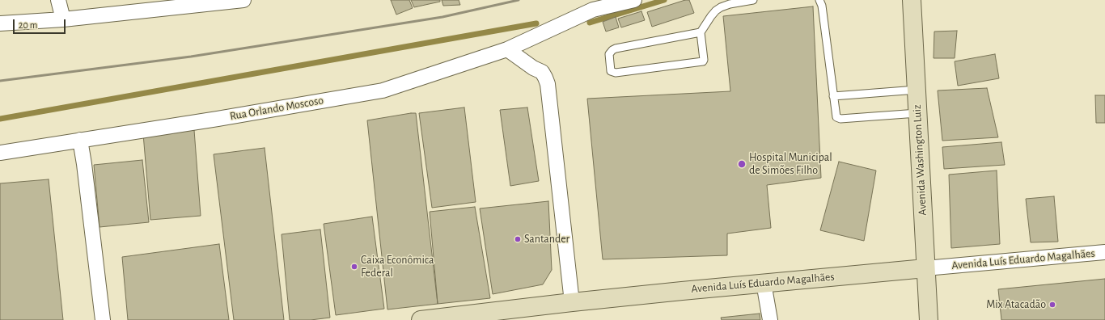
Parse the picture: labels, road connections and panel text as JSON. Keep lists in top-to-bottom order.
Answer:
{
  "streets": {
    "main road": ["Avenida Washington Luiz", "Avenida Luís Eduardo Magalhães"],
    "street": ["Rua Orlando Moscoso"]
  },
  "crossings": [
    ["Avenida Washington Luiz", "Avenida Luís Eduardo Magalhães"]
  ],
  "places": [
    "Hospital Municipal de Simões Filho",
    "Santander",
    "Caixa Econômica Federal",
    "Mix Atacadão"
  ],
  "scale_bar": "20 m"
}
